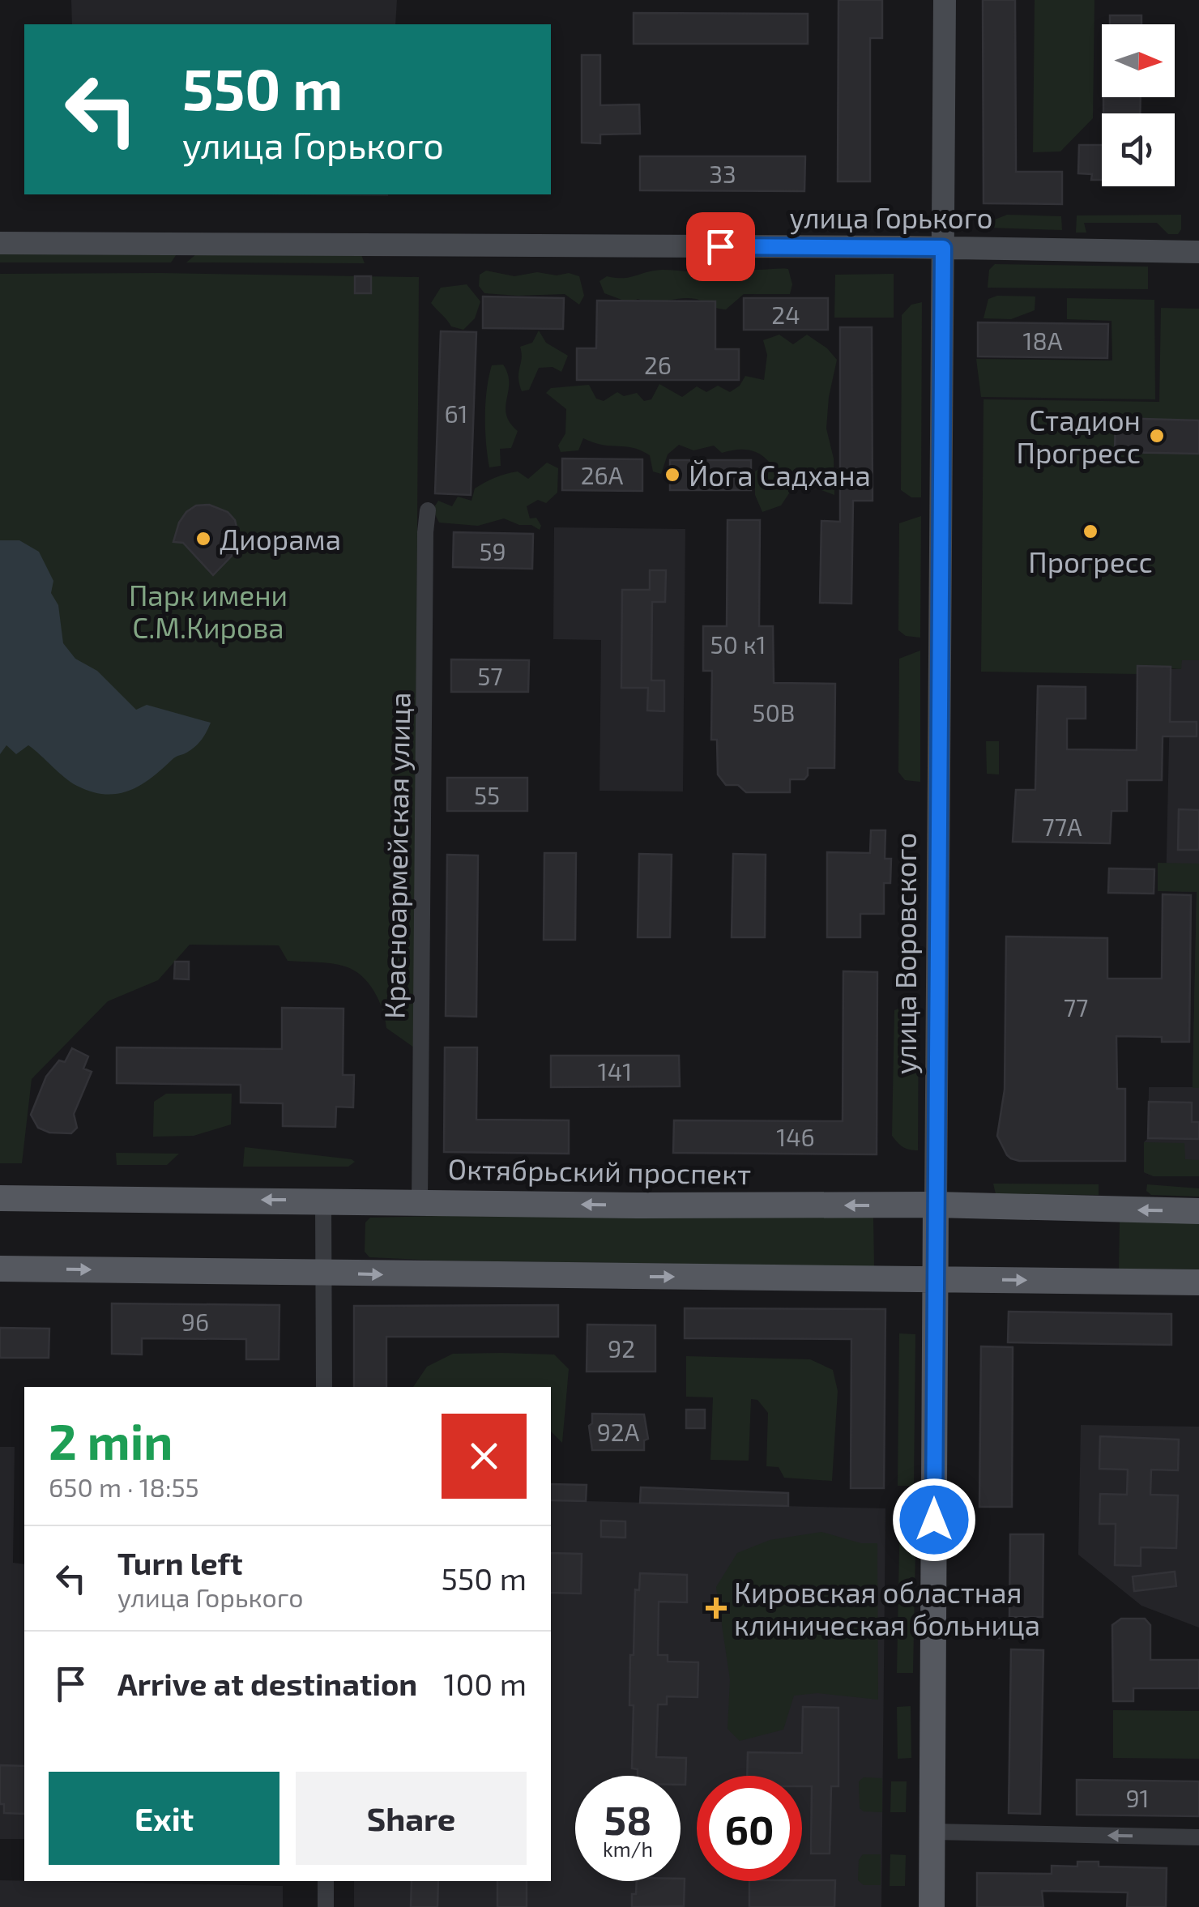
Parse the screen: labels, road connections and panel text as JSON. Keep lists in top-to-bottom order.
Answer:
{
  "streets": {
    "main road": ["улица Горького", "улица Воровского", "Октябрьский проспект"],
    "street": ["Красноармейская улица"]
  },
  "crossings": [
    ["улица Горького", "улица Воровского"],
    ["Красноармейская улица", "Октябрьский проспект"],
    ["улица Воровского", "Октябрьский проспект"]
  ],
  "parks": ["Парк имени С.М.Кирова"],
  "places": {
    "other": [
      "Стадион Прогресс",
      "Йога Садхана",
      "Прогресс",
      "Диорама"
    ],
    "health": ["Кировская областная клиническая больница"]
  },
  "house_numbers": [
    "33",
    "24",
    "18А",
    "26",
    "61",
    "26А",
    "59",
    "50 к1",
    "57",
    "50В",
    "55",
    "77А",
    "77",
    "141",
    "146",
    "96",
    "92",
    "92А",
    "91"
  ],
  "north": "right",
  "page": {
    "turn": ["550 m", "улица Горького"],
    "heading": ["2 min", "650 m · 18:55"],
    "list": [
      {
        "name": "Turn left",
        "note": "улица Горького",
        "value": "550 m"
      },
      {
        "name": "Arrive at destination",
        "value": "100 m"
      }
    ],
    "buttons": ["Exit", "Share"],
    "speed": "58 km/h",
    "limit": "60"
  }
}
